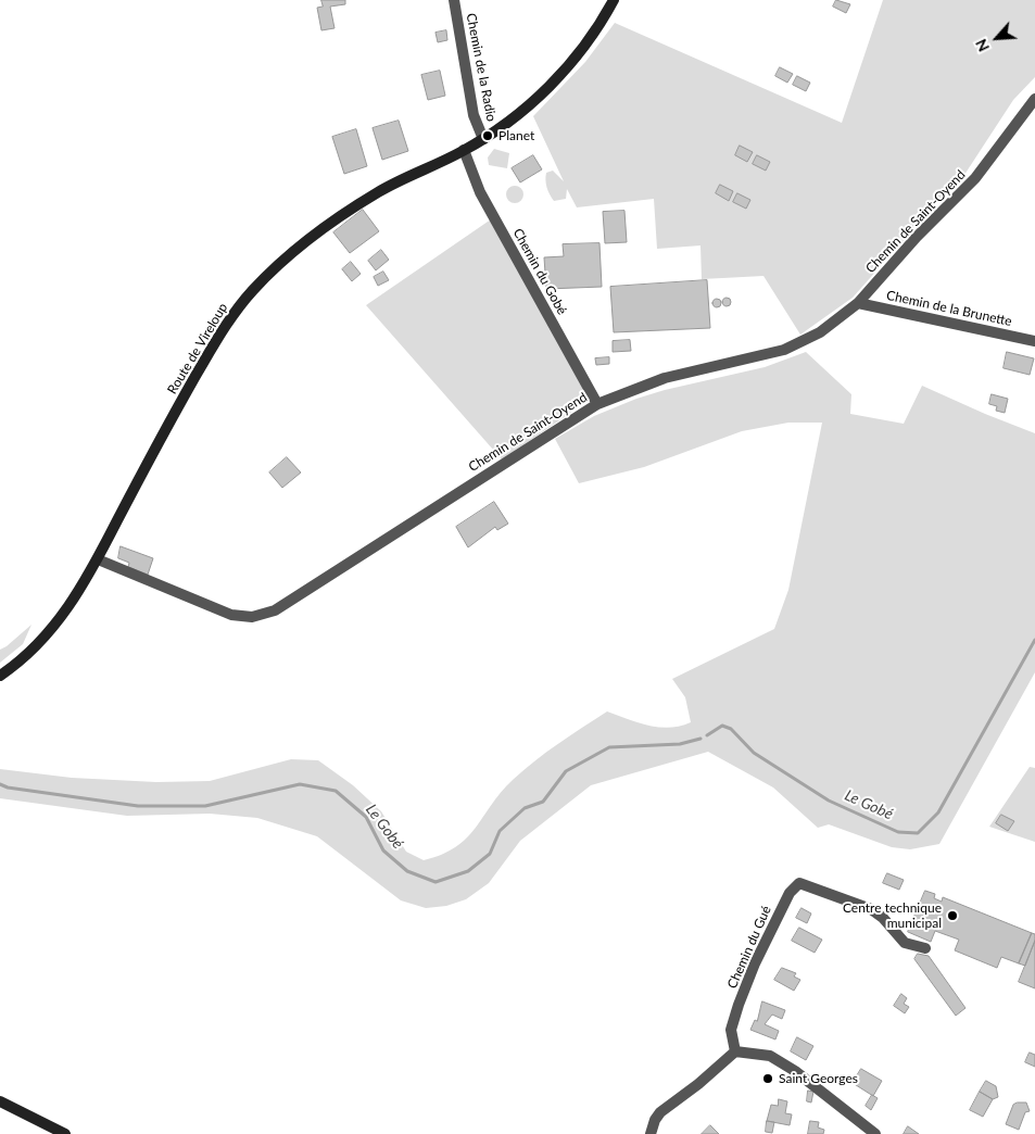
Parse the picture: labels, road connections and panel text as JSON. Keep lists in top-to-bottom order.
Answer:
{
  "streets": {
    "main road": ["Route de Vireloup"],
    "street": [
      "Chemin de la Radio",
      "Chemin de Saint-Oyend",
      "Chemin du Gobé",
      "Chemin de la Brunette",
      "Chemin du Gué"
    ]
  },
  "crossings": [
    ["Chemin de la Radio", "Route de Vireloup"],
    ["Chemin de Saint-Oyend", "Chemin du Gobé"],
    ["Chemin de Saint-Oyend", "Chemin de la Brunette"],
    ["Chemin de Saint-Oyend", "Route de Vireloup"],
    ["Chemin du Gobé", "Route de Vireloup"]
  ],
  "water": ["Le Gobé"],
  "places": ["Planet", "Centre technique municipal", "Saint Georges"],
  "north": "bottom left"
}
